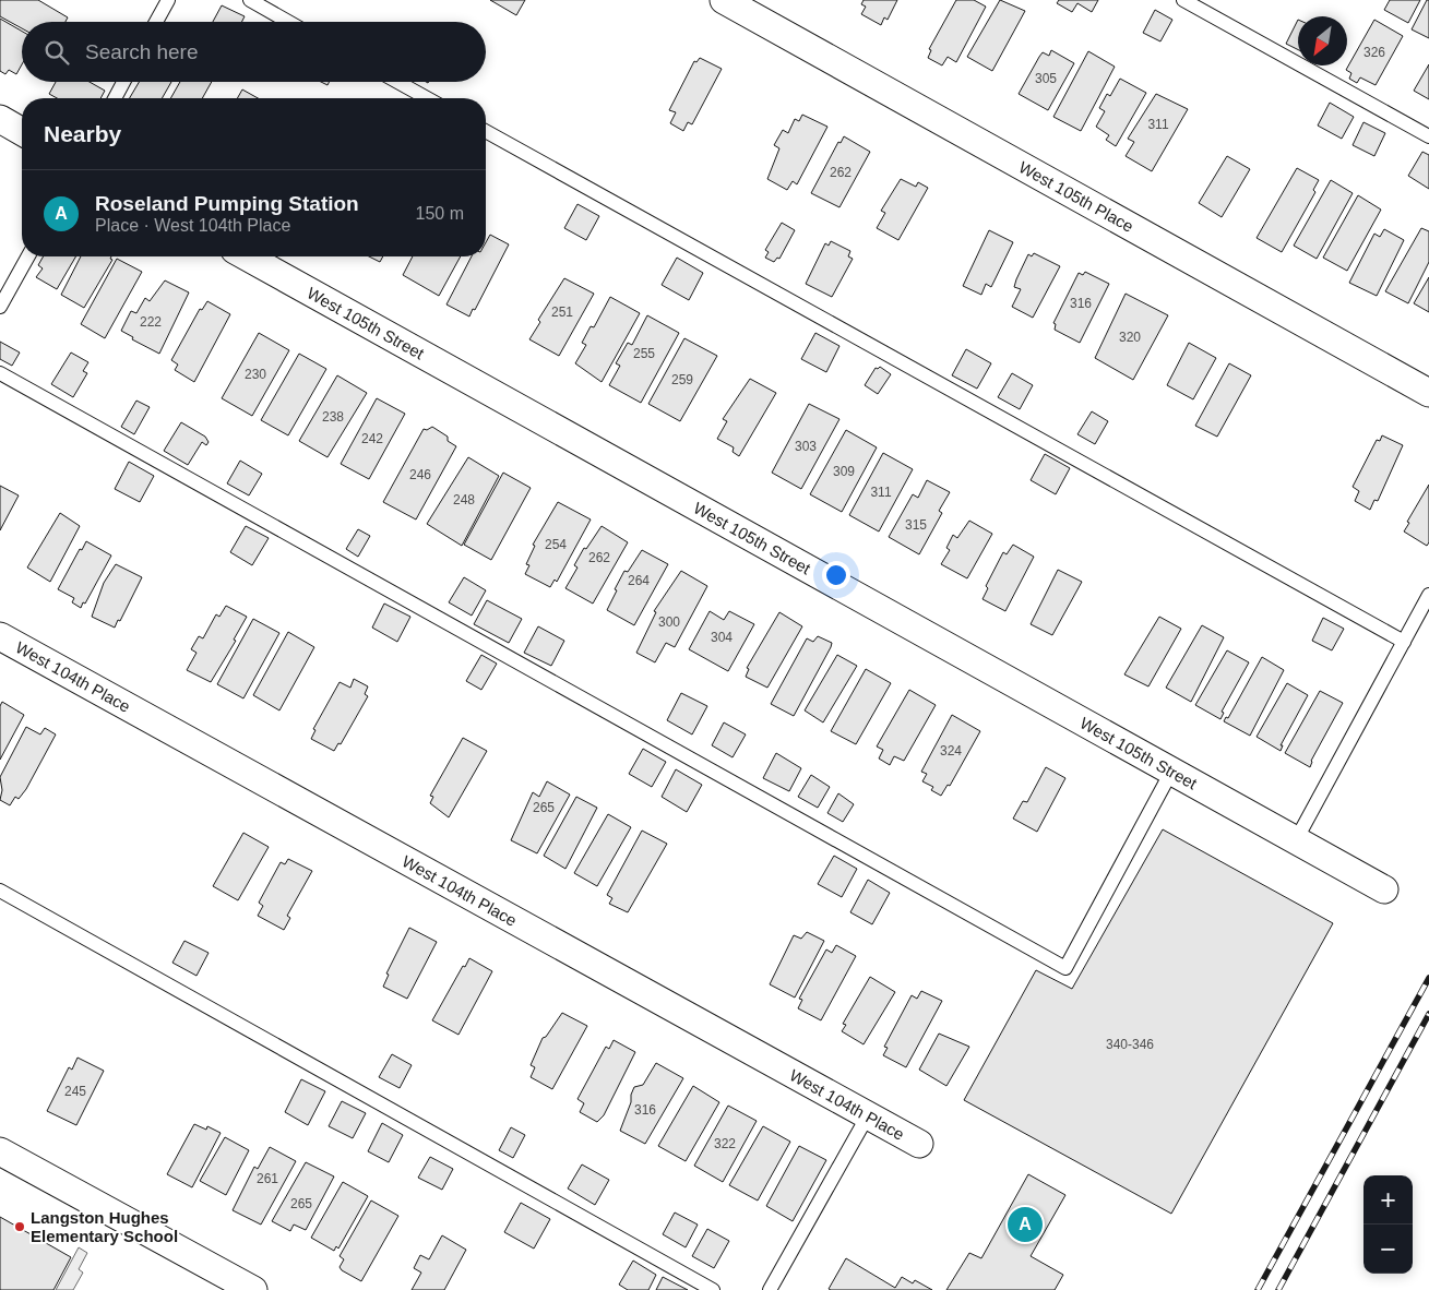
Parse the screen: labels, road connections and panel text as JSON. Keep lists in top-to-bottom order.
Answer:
{
  "streets": {
    "street": ["West 105th Place", "West 105th Street", "West 104th Place"]
  },
  "places": ["Langston Hughes Elementary School"],
  "house_numbers": [
    "326",
    "305",
    "311",
    "262",
    "316",
    "251",
    "222",
    "320",
    "255",
    "230",
    "259",
    "238",
    "242",
    "303",
    "309",
    "246",
    "311",
    "248",
    "315",
    "254",
    "262",
    "264",
    "300",
    "304",
    "324",
    "265",
    "340-346",
    "245",
    "316",
    "322",
    "261",
    "265"
  ],
  "north": "bottom left",
  "page": {
    "search": "Search here",
    "heading": "Nearby",
    "list": [
      {
        "mark": "A",
        "name": "Roseland Pumping Station",
        "note": "Place · West 104th Place",
        "value": "150 m"
      }
    ],
    "map_buttons": ["+", "−"],
    "pins": "A"
  }
}
